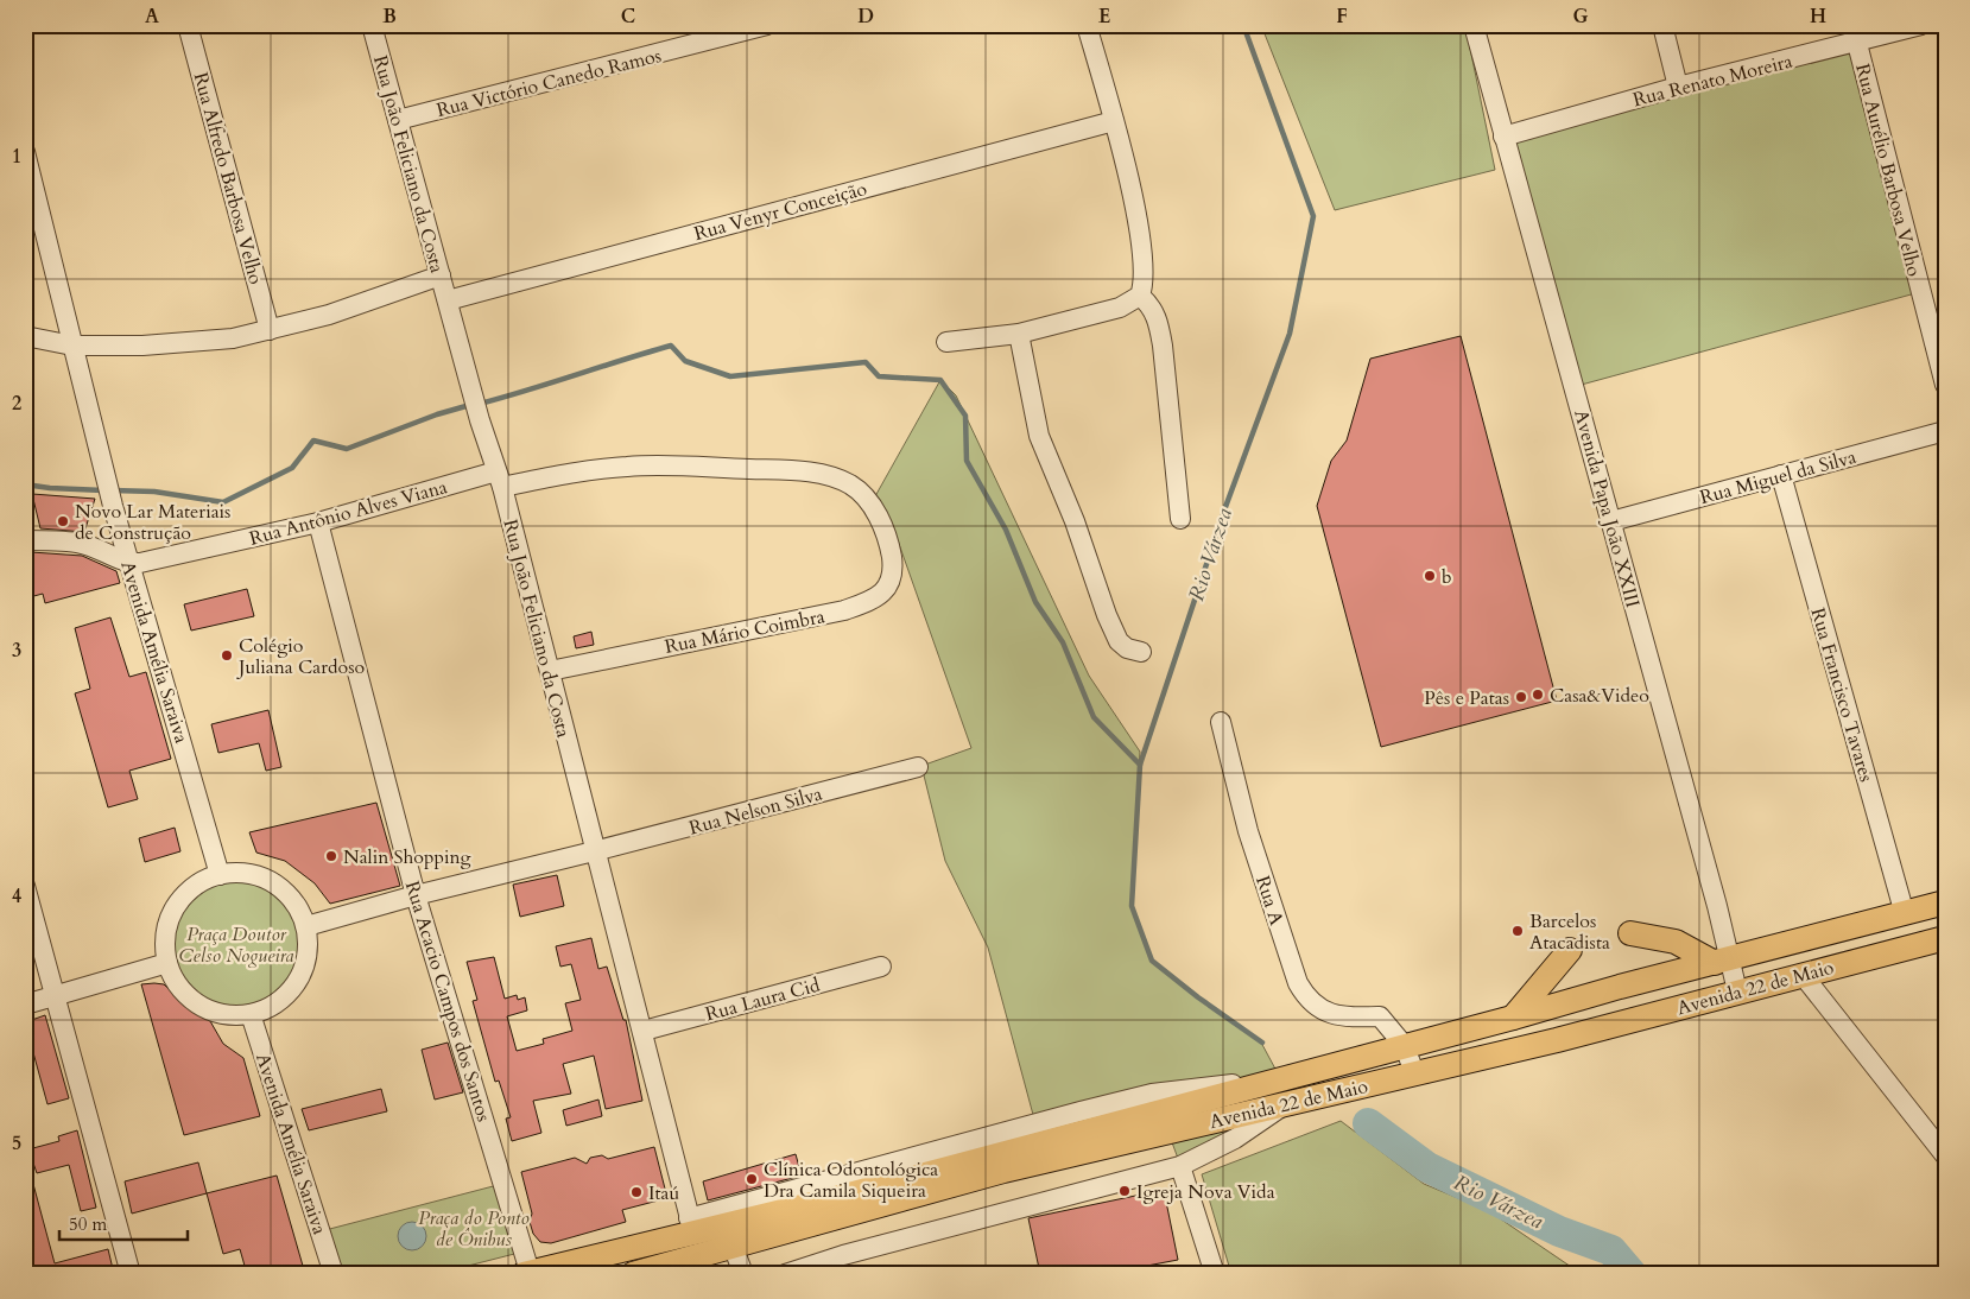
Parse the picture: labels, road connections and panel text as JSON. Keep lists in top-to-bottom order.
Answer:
{
  "streets": {
    "main road": ["Avenida 22 de Maio"],
    "street": [
      "Rua Renato Moreira",
      "Rua Victório Canedo Ramos",
      "Rua João Feliciano da Costa",
      "Rua Aurélio Barbosa Velho",
      "Rua Alfredo Barbosa Velho",
      "Rua Venyr Conceição",
      "Rua Miguel da Silva",
      "Avenida Papa João XXIII",
      "Rua Antônio Alves Viana",
      "Rua Mário Coimbra",
      "Avenida Amélia Saraiva",
      "Rua Francisco Tavares",
      "Rua Nelson Silva",
      "Rua A",
      "Rua Laura Cid",
      "Rua Acacio Campos dos Santos"
    ]
  },
  "crossings": [
    ["Rua Renato Moreira", "Rua Aurélio Barbosa Velho"],
    ["Rua Renato Moreira", "Avenida Papa João XXIII"],
    ["Rua Victório Canedo Ramos", "Rua João Feliciano da Costa"],
    ["Rua João Feliciano da Costa", "Rua Venyr Conceição"],
    ["Rua João Feliciano da Costa", "Rua Antônio Alves Viana"],
    ["Rua João Feliciano da Costa", "Rua Mário Coimbra"],
    ["Rua João Feliciano da Costa", "Rua Nelson Silva"],
    ["Rua João Feliciano da Costa", "Avenida 22 de Maio"],
    ["Rua João Feliciano da Costa", "Rua Laura Cid"],
    ["Rua Miguel da Silva", "Avenida Papa João XXIII"],
    ["Rua Miguel da Silva", "Rua Francisco Tavares"],
    ["Avenida Papa João XXIII", "Avenida 22 de Maio"],
    ["Rua Antônio Alves Viana", "Rua Mário Coimbra"],
    ["Rua Antônio Alves Viana", "Avenida Amélia Saraiva"],
    ["Rua Antônio Alves Viana", "Rua Acacio Campos dos Santos"],
    ["Avenida Amélia Saraiva", "Rua Nelson Silva"],
    ["Rua Francisco Tavares", "Avenida 22 de Maio"],
    ["Rua Nelson Silva", "Rua Acacio Campos dos Santos"],
    ["Rua A", "Avenida 22 de Maio"],
    ["Avenida 22 de Maio", "Rua Acacio Campos dos Santos"]
  ],
  "water": ["Rio Várzea"],
  "parks": ["Praça Doutor Celso Nogueira", "Praça do Ponto de Ônibus"],
  "places": [
    "Novo Lar Materiais de Construção",
    "b",
    "Colégio Juliana Cardoso",
    "Casa&Video",
    "Pês e Patas",
    "Nalin Shopping",
    "Barcelos Atacadista",
    "Clínica Odontológica Dra Camila Siqueira",
    "Igreja Nova Vida",
    "Itaú"
  ],
  "scale_bar": "50 m",
  "grid": {
    "columns": [
      "A",
      "B",
      "C",
      "D",
      "E",
      "F",
      "G",
      "H"
    ],
    "rows": [
      "1",
      "2",
      "3",
      "4",
      "5"
    ]
  }
}
